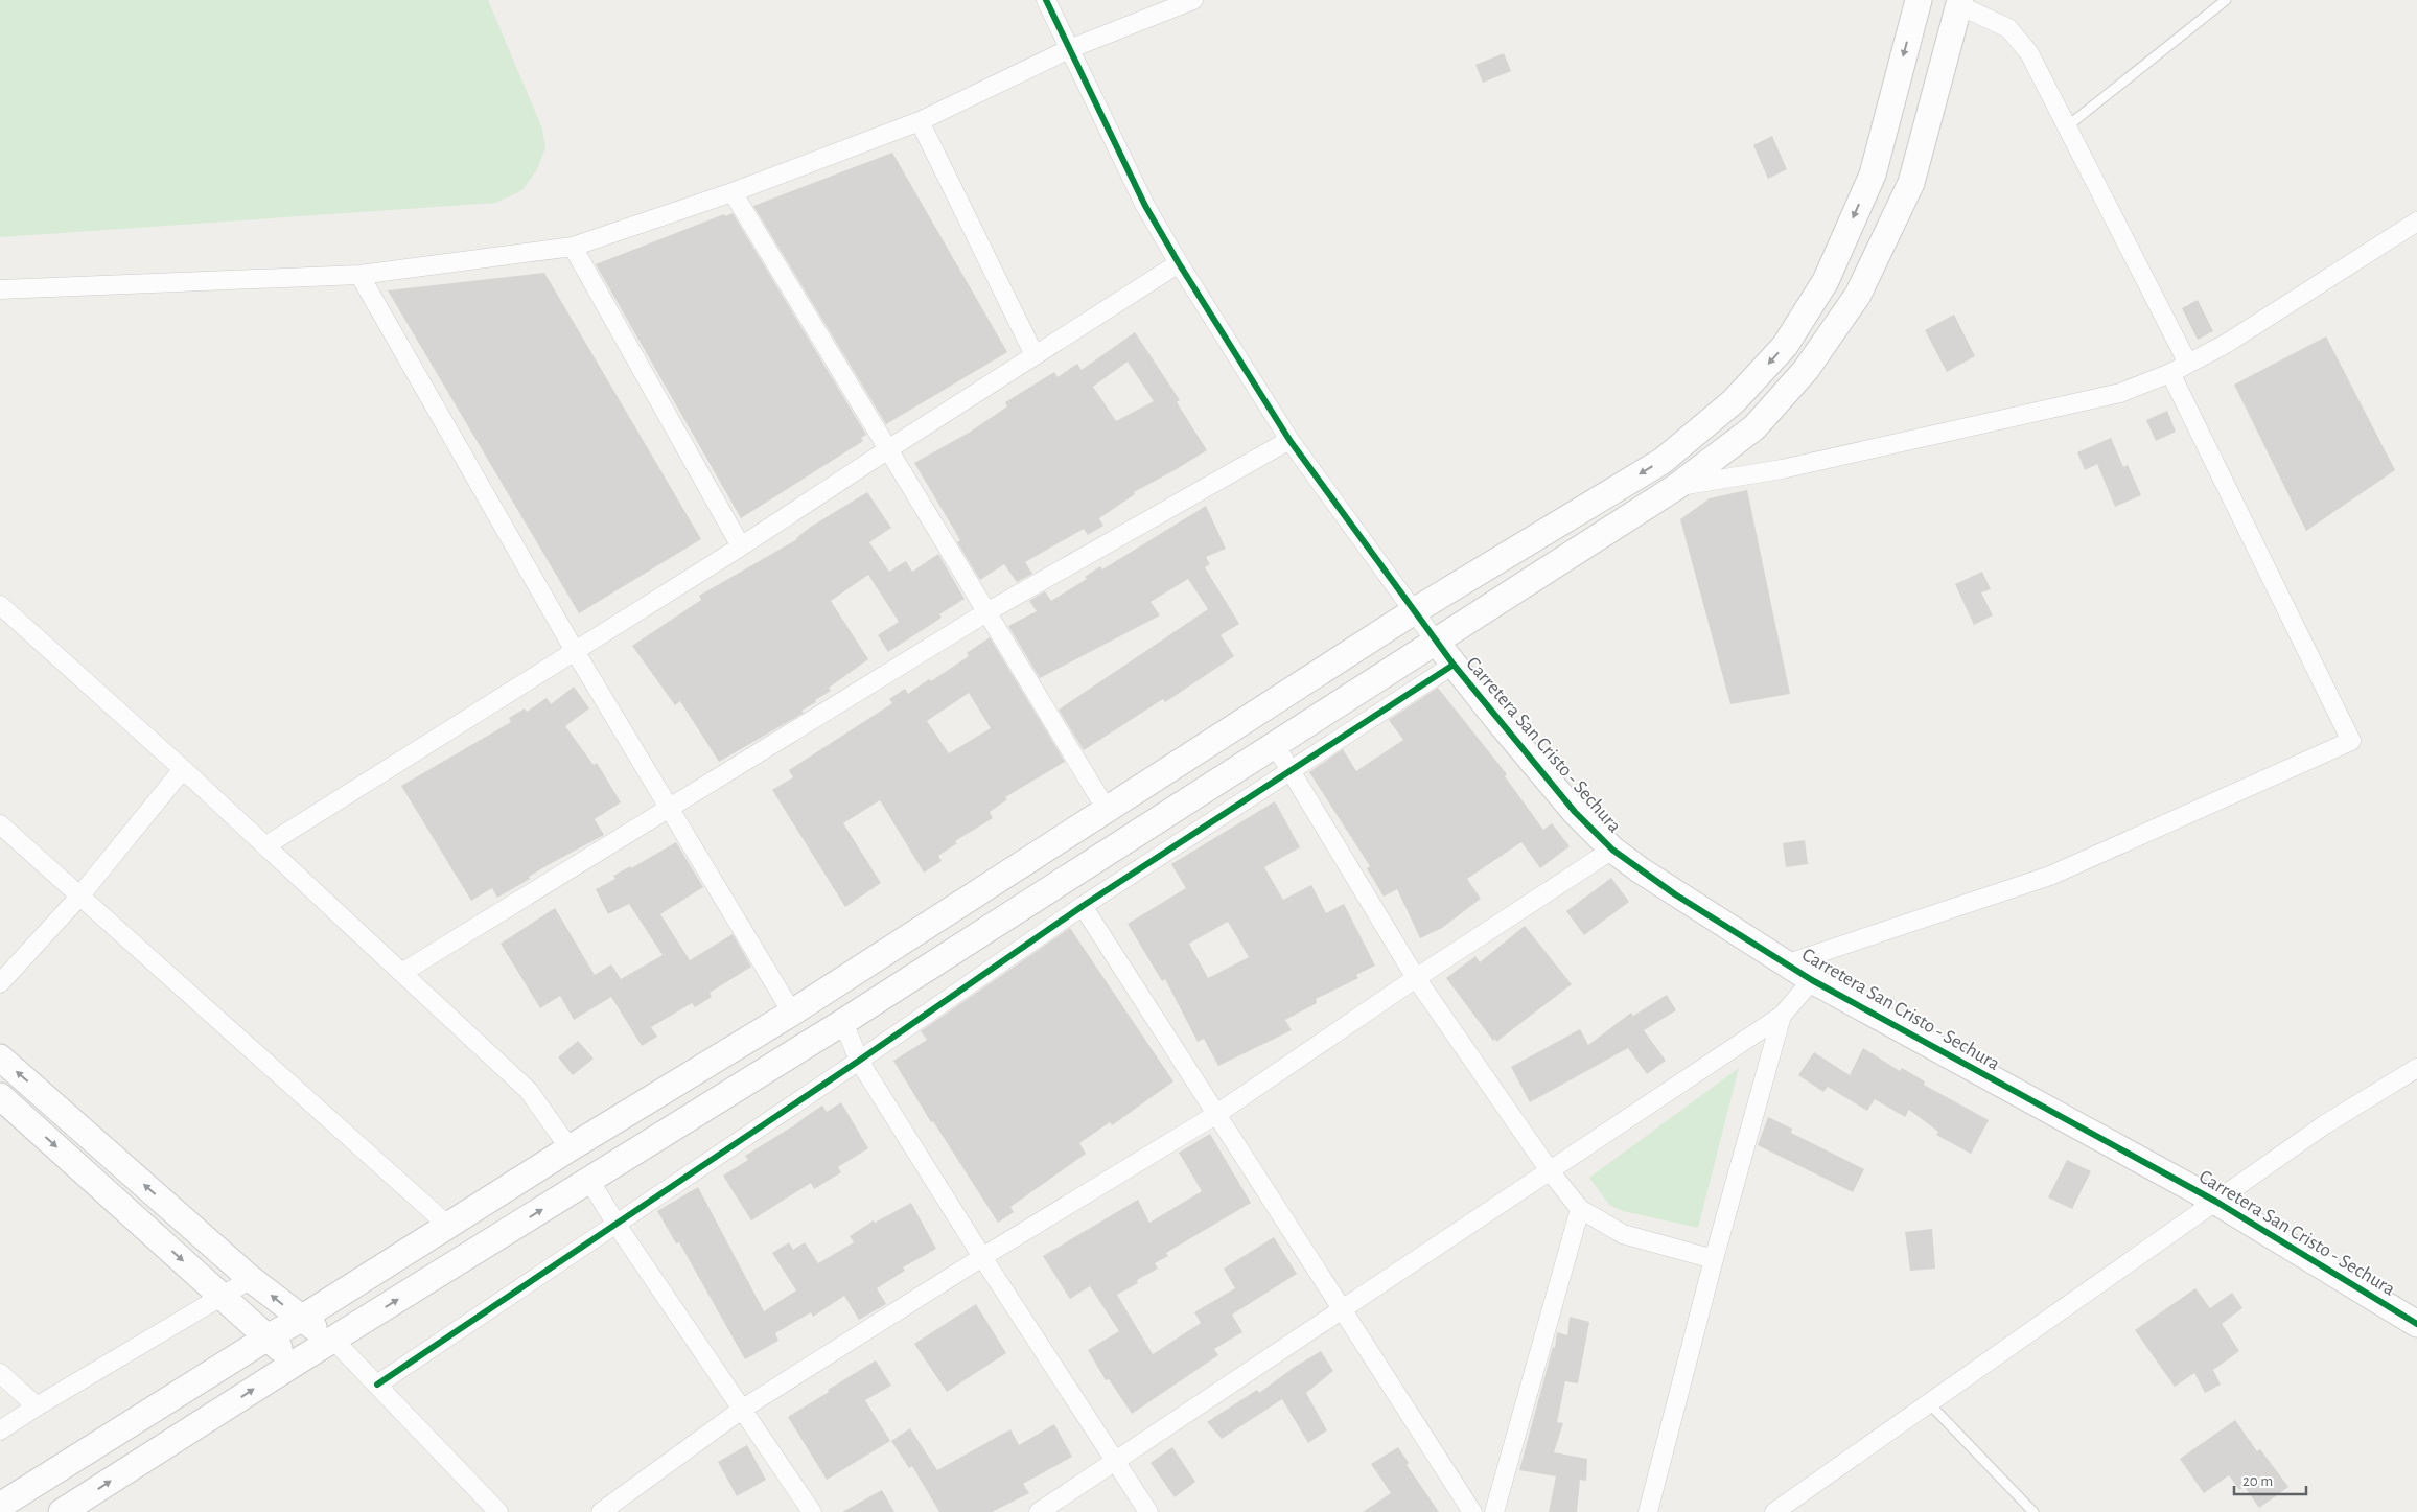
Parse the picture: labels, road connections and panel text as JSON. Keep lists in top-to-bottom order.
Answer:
{
  "streets": {
    "main road": ["Carretera San Cristo - Sechura"]
  },
  "scale_bar": "20 m"
}
